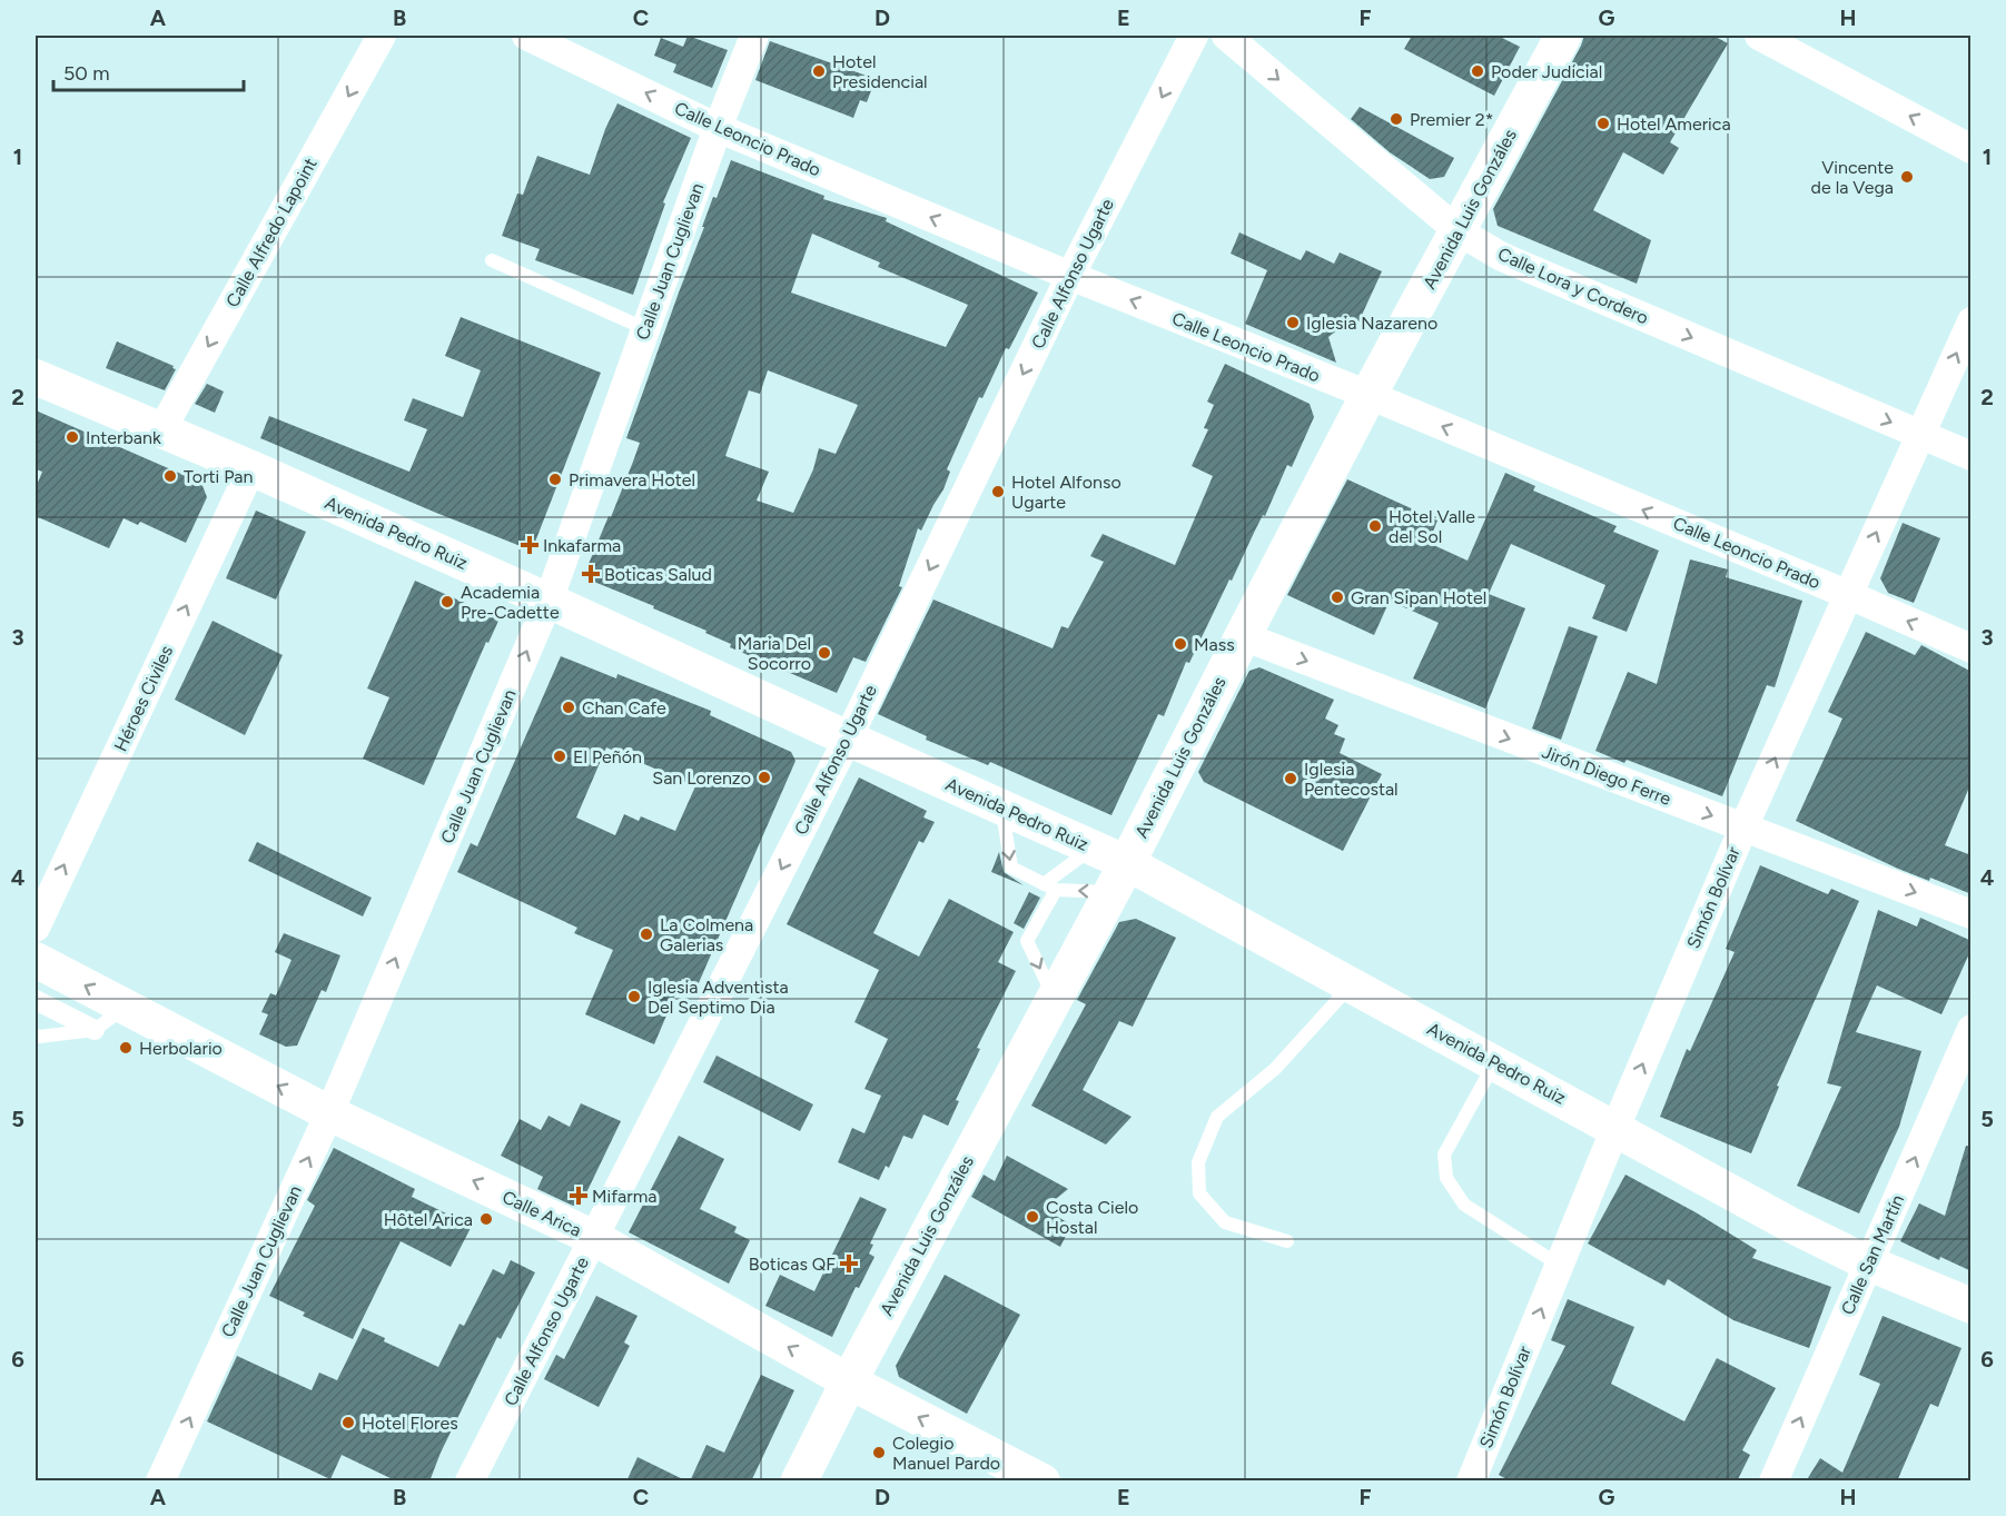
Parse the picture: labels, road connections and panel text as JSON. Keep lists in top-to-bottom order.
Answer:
{
  "streets": {
    "main road": ["Avenida Luis Gonzáles"],
    "street": [
      "Calle Leoncio Prado",
      "Calle Alfredo Lapoint",
      "Calle Juan Cuglievan",
      "Calle Alfonso Ugarte",
      "Calle Lora y Cordero",
      "Avenida Pedro Ruiz",
      "Héroes Civiles",
      "Jirón Diego Ferre",
      "Simón Bolívar",
      "Calle Arica",
      "Calle San Martín"
    ]
  },
  "crossings": [
    ["Calle Leoncio Prado", "Avenida Luis Gonzáles"],
    ["Calle Leoncio Prado", "Calle Juan Cuglievan"],
    ["Calle Leoncio Prado", "Calle Alfonso Ugarte"],
    ["Calle Leoncio Prado", "Simón Bolívar"],
    ["Avenida Luis Gonzáles", "Calle Lora y Cordero"],
    ["Avenida Luis Gonzáles", "Avenida Pedro Ruiz"],
    ["Avenida Luis Gonzáles", "Jirón Diego Ferre"],
    ["Avenida Luis Gonzáles", "Calle Arica"],
    ["Calle Alfredo Lapoint", "Avenida Pedro Ruiz"],
    ["Calle Juan Cuglievan", "Avenida Pedro Ruiz"],
    ["Calle Juan Cuglievan", "Calle Arica"],
    ["Calle Alfonso Ugarte", "Avenida Pedro Ruiz"],
    ["Calle Alfonso Ugarte", "Calle Arica"],
    ["Calle Lora y Cordero", "Simón Bolívar"],
    ["Avenida Pedro Ruiz", "Héroes Civiles"],
    ["Avenida Pedro Ruiz", "Simón Bolívar"],
    ["Avenida Pedro Ruiz", "Calle San Martín"],
    ["Jirón Diego Ferre", "Simón Bolívar"]
  ],
  "one_way": [
    "Calle Leoncio Prado",
    "Calle Alfredo Lapoint",
    "Calle Juan Cuglievan",
    "Calle Alfonso Ugarte",
    "Calle Lora y Cordero",
    "Héroes Civiles",
    "Jirón Diego Ferre",
    "Simón Bolívar",
    "Calle Arica",
    "Calle San Martín"
  ],
  "places": {
    "other": [
      "Hotel Presidencial",
      "Poder Judicial",
      "Premier 2*",
      "Hotel America",
      "Vincente de la Vega",
      "Iglesia Nazareno",
      "Interbank",
      "Torti Pan",
      "Primavera Hotel",
      "Hotel Alfonso Ugarte",
      "Hotel Valle del Sol",
      "Gran Sipan Hotel",
      "Academia Pre-Cadette",
      "Mass",
      "Maria Del Socorro",
      "Chan Cafe",
      "El Peñón",
      "San Lorenzo",
      "Iglesia Pentecostal",
      "La Colmena Galerias",
      "Iglesia Adventista Del Septimo Dia",
      "Herbolario",
      "Costa Cielo Hostal",
      "Hôtel Arica",
      "Hotel Flores",
      "Colegio Manuel Pardo"
    ],
    "health": [
      "Inkafarma",
      "Boticas Salud",
      "Mifarma",
      "Boticas QF"
    ]
  },
  "scale_bar": "50 m",
  "grid": {
    "columns": [
      "A",
      "B",
      "C",
      "D",
      "E",
      "F",
      "G",
      "H"
    ],
    "rows": [
      "1",
      "2",
      "3",
      "4",
      "5",
      "6"
    ]
  }
}
